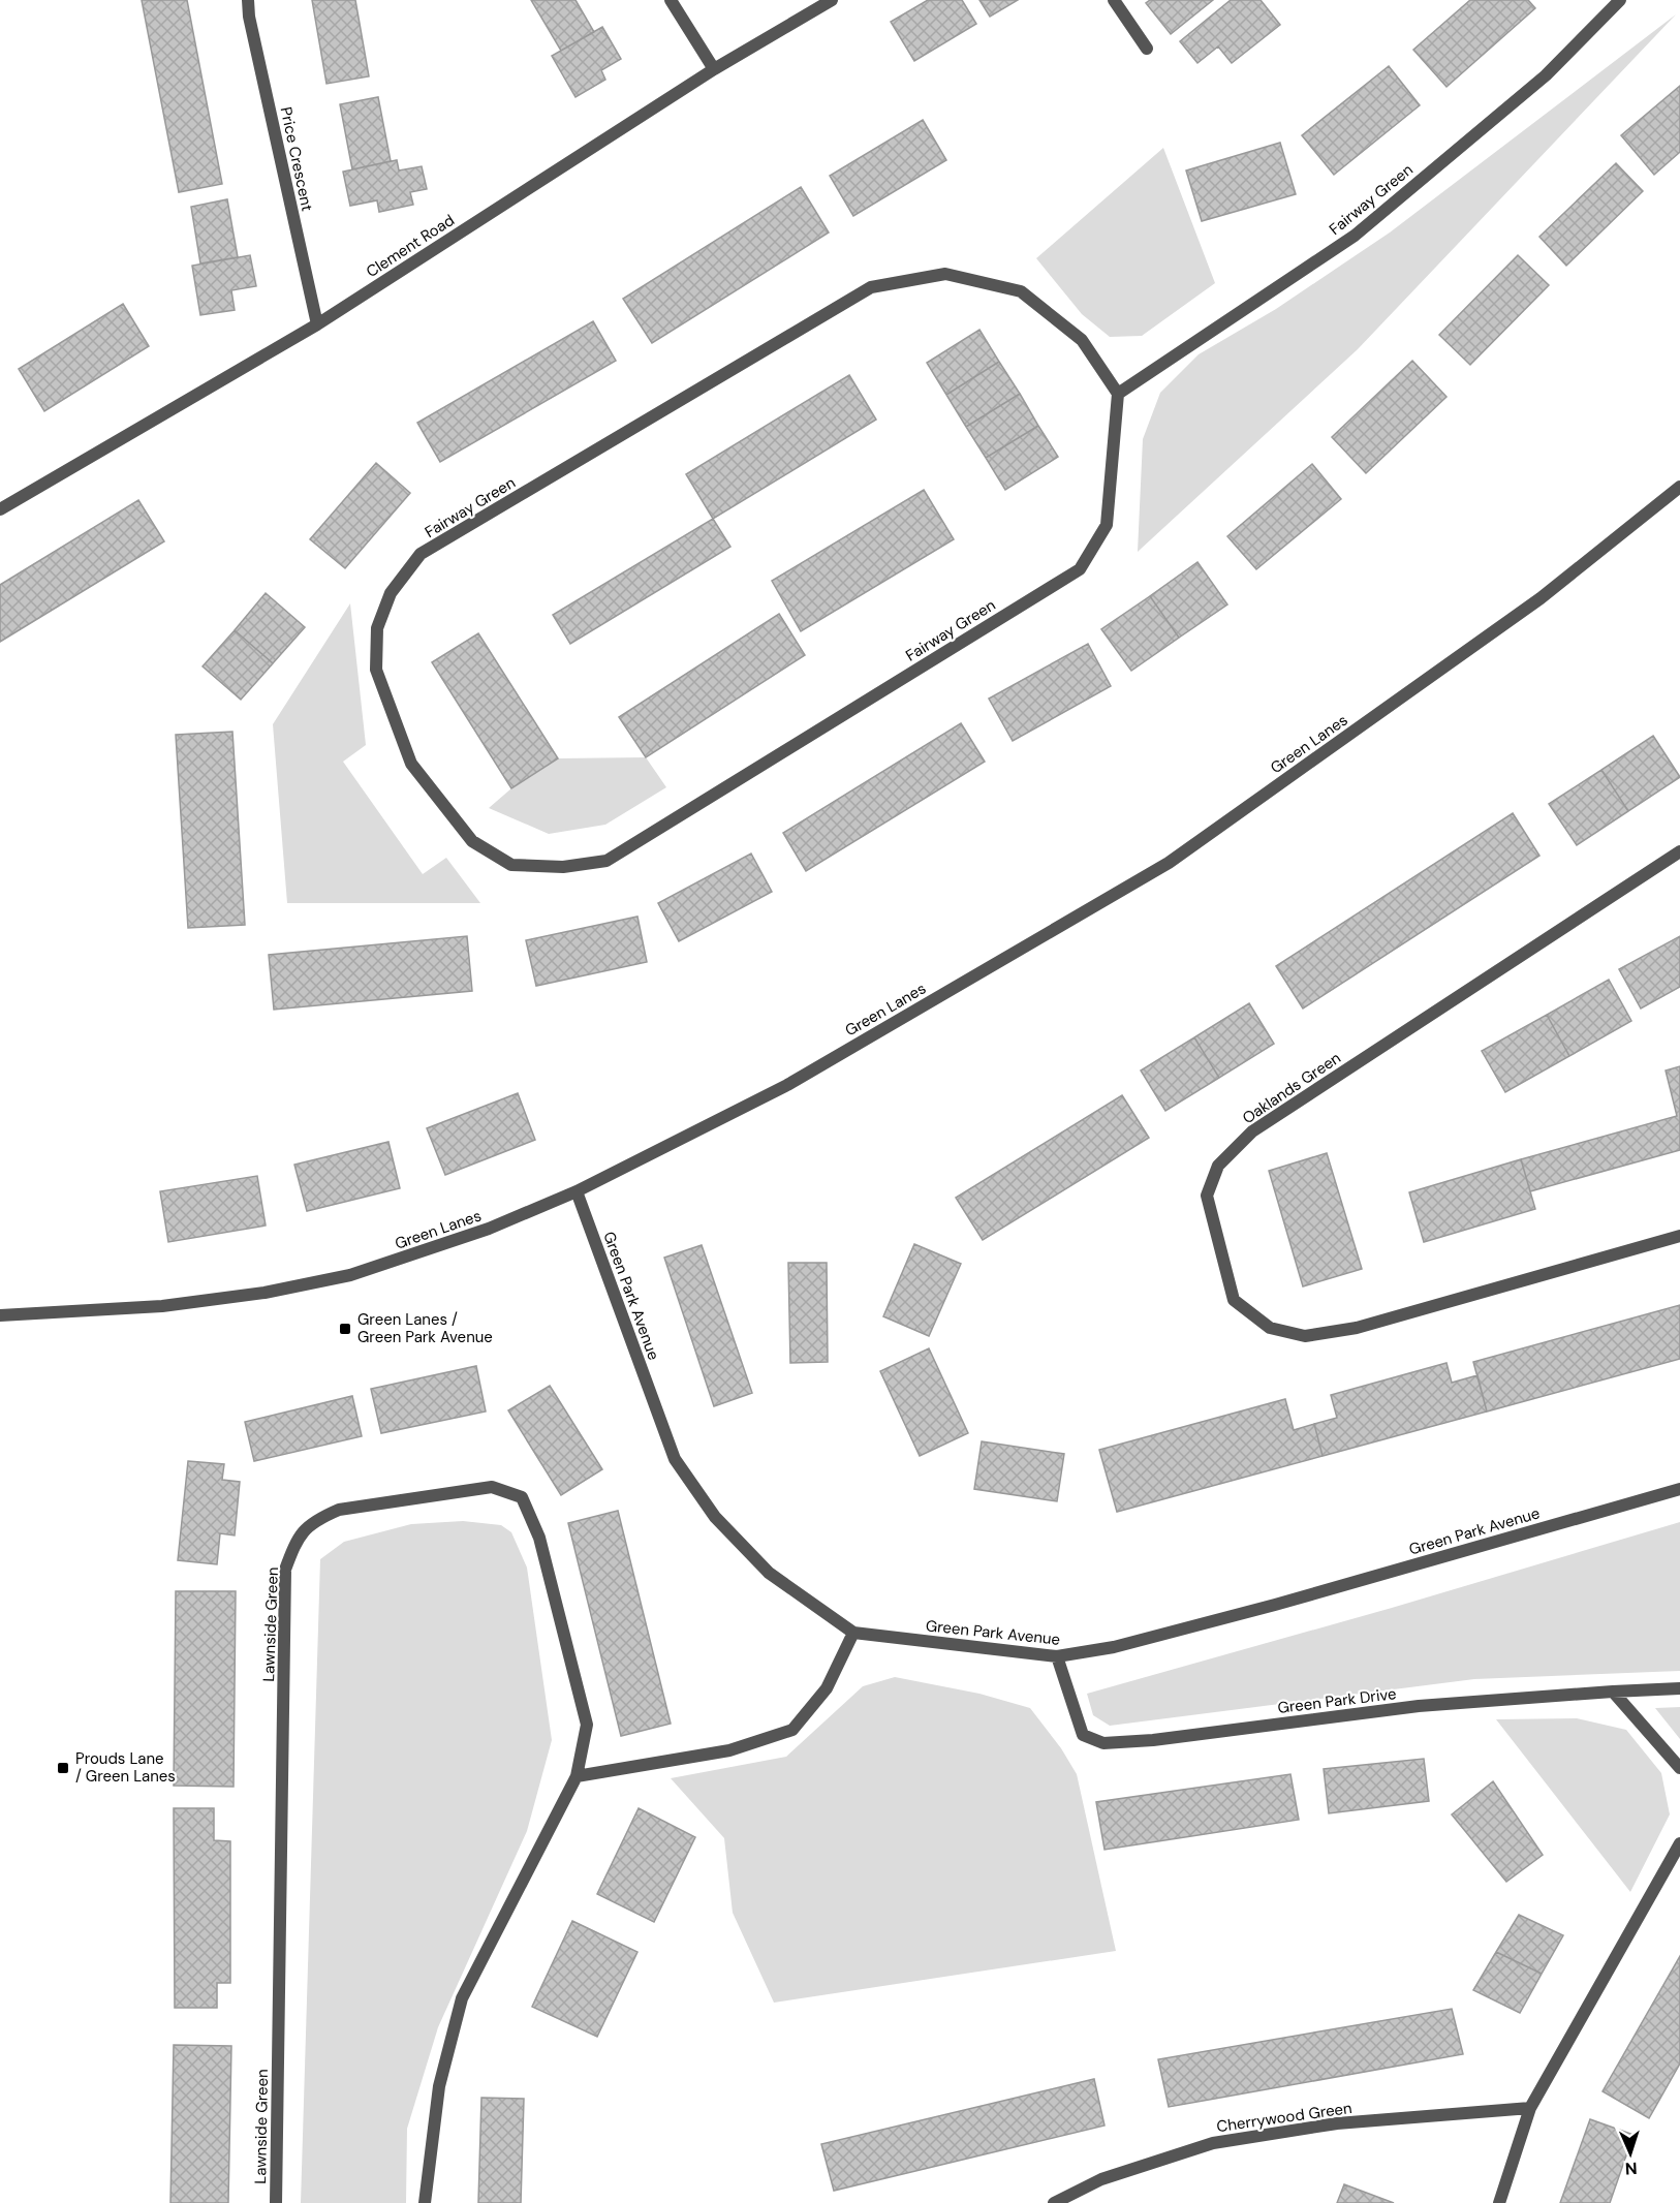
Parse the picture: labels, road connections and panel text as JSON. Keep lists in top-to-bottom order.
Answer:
{
  "streets": {
    "street": [
      "Price Crescent",
      "Fairway Green",
      "Clement Road",
      "Green Lanes",
      "Oaklands Green",
      "Green Park Avenue",
      "Lawnside Green",
      "Green Park Drive",
      "Cherrywood Green"
    ]
  },
  "crossings": [
    ["Price Crescent", "Clement Road"],
    ["Green Lanes", "Green Park Avenue"],
    ["Green Park Avenue", "Green Park Drive"]
  ],
  "places": {
    "transit": ["Green Lanes / Green Park Avenue", "Prouds Lane / Green Lanes"]
  },
  "north": "bottom"
}
